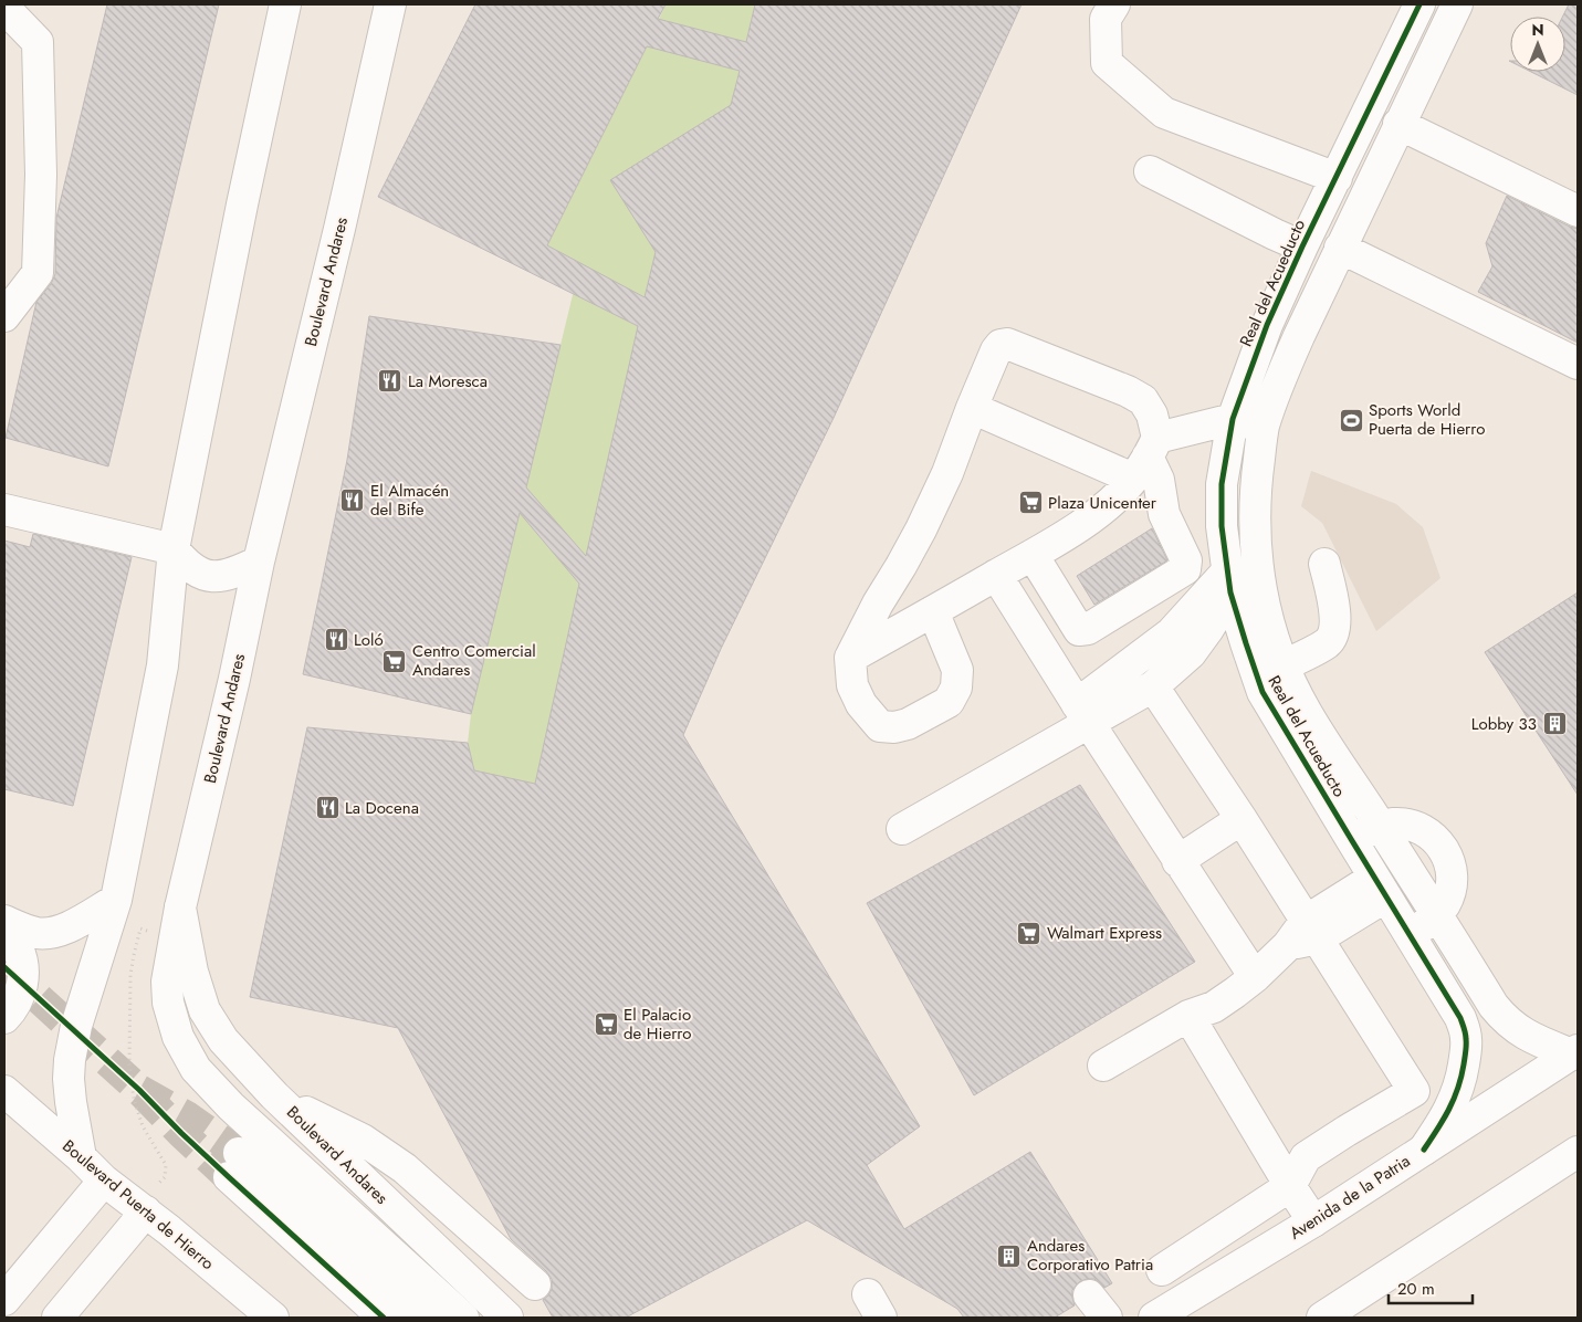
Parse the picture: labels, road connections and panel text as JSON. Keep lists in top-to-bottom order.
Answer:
{
  "streets": {
    "street": [
      "Boulevard Andares",
      "Real del Acueducto",
      "Avenida de la Patria",
      "Boulevard Puerta de Hierro"
    ]
  },
  "crossings": [
    ["Real del Acueducto", "Avenida de la Patria"]
  ],
  "places": {
    "restaurant": [
      "La Moresca",
      "El Almacén del Bife",
      "Loló",
      "La Docena"
    ],
    "sports": ["Sports World Puerta de Hierro"],
    "supermarket": [
      "Plaza Unicenter",
      "Centro Comercial Andares",
      "Walmart Express",
      "El Palacio de Hierro"
    ],
    "building": ["Lobby 33", "Andares Corporativo Patria"]
  },
  "scale_bar": "20 m",
  "north": "top"
}
